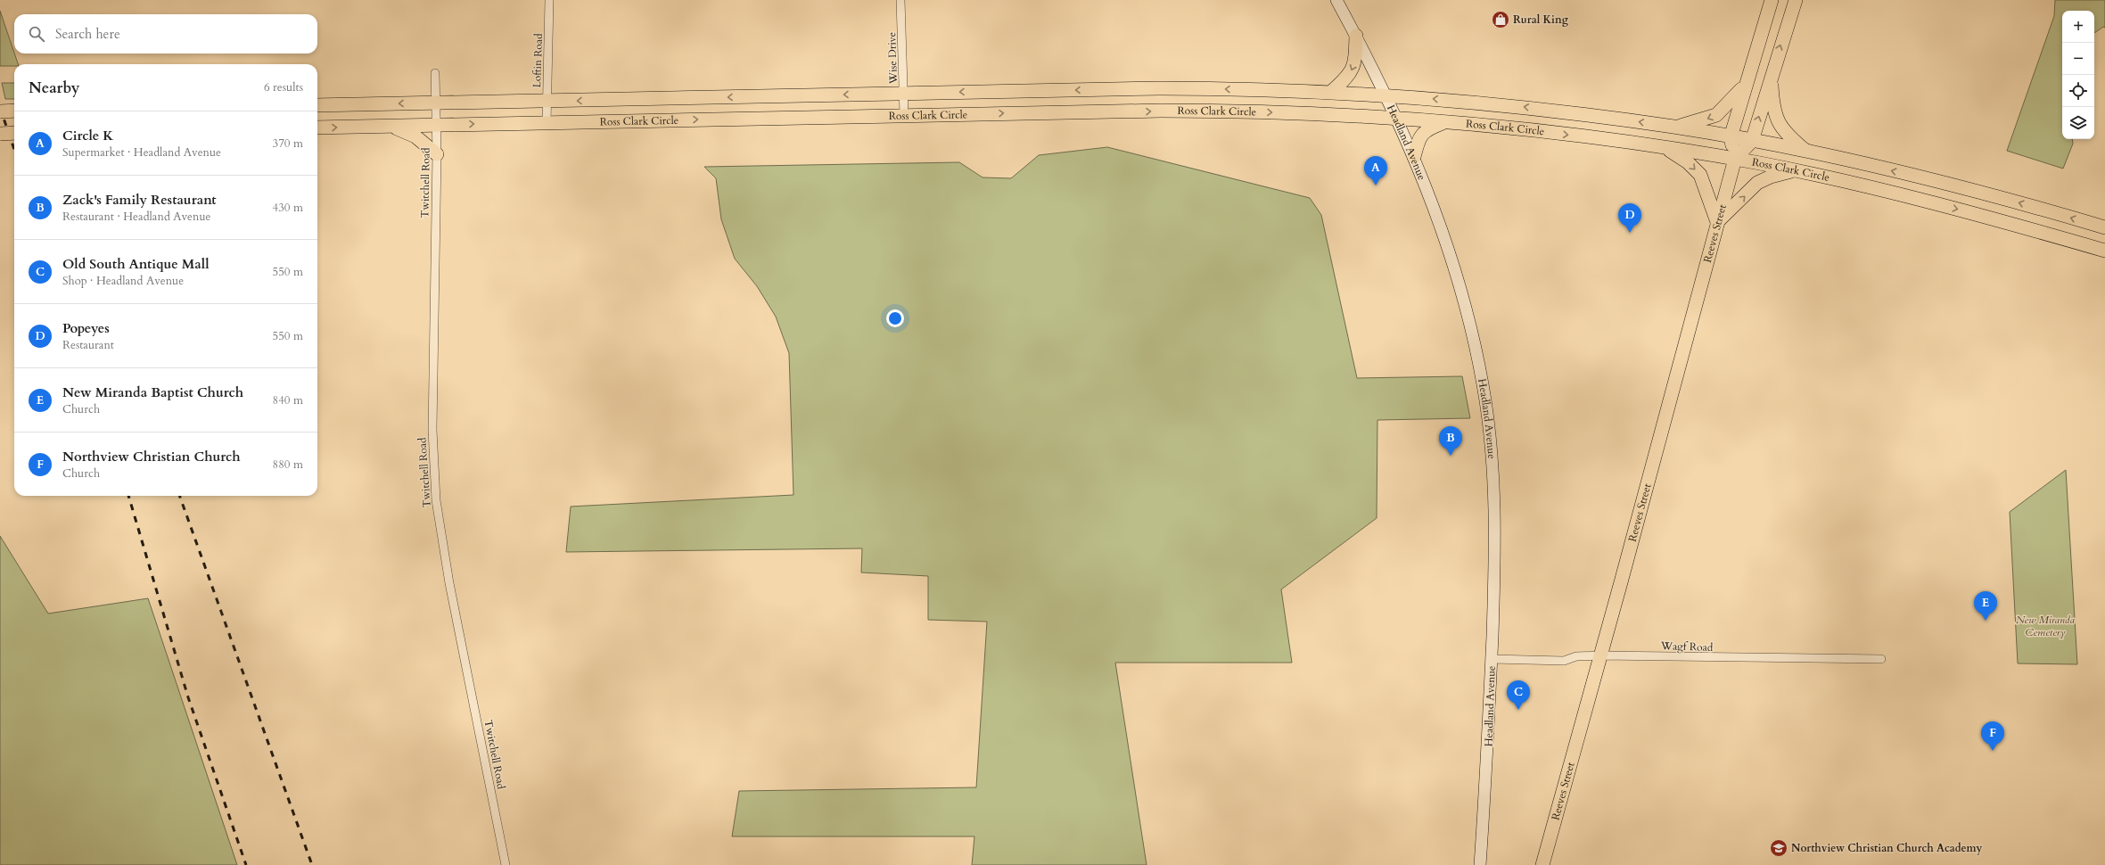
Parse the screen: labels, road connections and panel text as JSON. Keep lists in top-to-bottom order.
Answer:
{
  "streets": {
    "main road": ["Ross Clark Circle", "Headland Avenue", "Reeves Street"],
    "street": [
      "Wise Drive",
      "Loftin Road",
      "Twitchell Road",
      "Wagf Road"
    ]
  },
  "crossings": [
    ["Wise Drive", "Ross Clark Circle"],
    ["Loftin Road", "Ross Clark Circle"],
    ["Ross Clark Circle", "Headland Avenue"],
    ["Ross Clark Circle", "Twitchell Road"],
    ["Ross Clark Circle", "Reeves Street"],
    ["Headland Avenue", "Wagf Road"],
    ["Reeves Street", "Wagf Road"]
  ],
  "parks": ["New Miranda Cemetery"],
  "places": {
    "shop": ["Rural King"],
    "school or university": ["Northview Christian Church Academy"]
  },
  "page": {
    "map_buttons": ["+", "−"],
    "search": "Search here",
    "heading": ["Nearby", "6 results"],
    "list": [
      {
        "mark": "A",
        "name": "Circle K",
        "note": "Supermarket · Headland Avenue",
        "value": "370 m"
      },
      {
        "mark": "B",
        "name": "Zack's Family Restaurant",
        "note": "Restaurant · Headland Avenue",
        "value": "430 m"
      },
      {
        "mark": "C",
        "name": "Old South Antique Mall",
        "note": "Shop · Headland Avenue",
        "value": "550 m"
      },
      {
        "mark": "D",
        "name": "Popeyes",
        "note": "Restaurant",
        "value": "550 m"
      },
      {
        "mark": "E",
        "name": "New Miranda Baptist Church",
        "note": "Church",
        "value": "840 m"
      },
      {
        "mark": "F",
        "name": "Northview Christian Church",
        "note": "Church",
        "value": "880 m"
      }
    ],
    "pins": [
      "A",
      "D",
      "B",
      "E",
      "C",
      "F"
    ]
  }
}
